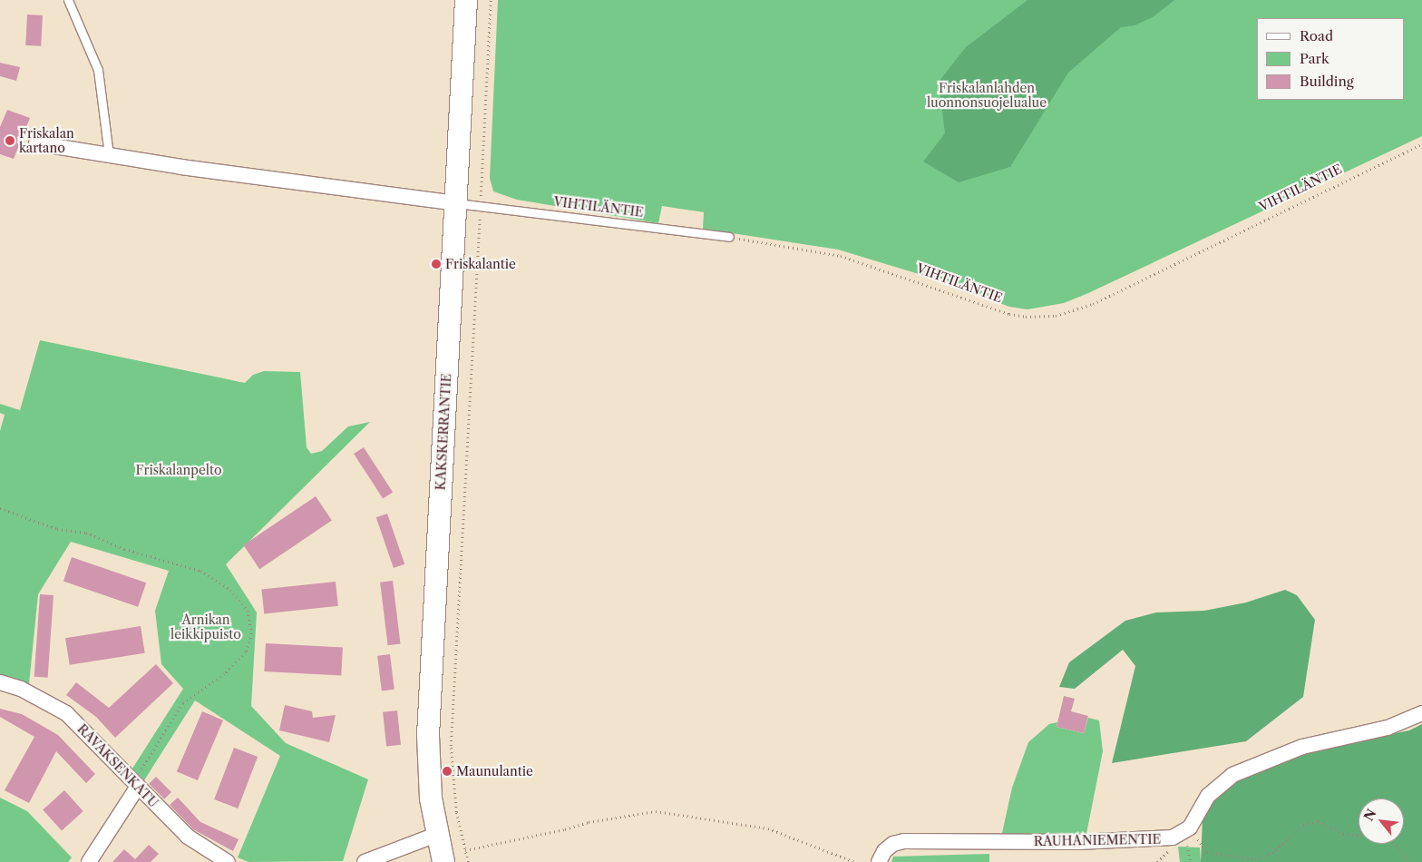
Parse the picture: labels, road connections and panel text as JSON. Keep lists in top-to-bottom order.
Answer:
{
  "streets": {
    "main road": ["KAKSKERRANTIE"],
    "street": ["RAVAKSENKATU", "RAUHANIEMENTIE"],
    "lane": ["VIHTILÄNTIE"]
  },
  "crossings": [
    ["VIHTILÄNTIE", "KAKSKERRANTIE"]
  ],
  "parks": ["Friskalanlahden luonnonsuojelualue", "Friskalanpelto", "Arnikan leikkipuisto"],
  "places": ["Friskalan kartano", "Friskalantie", "Maunulantie"],
  "legend": ["Road", "Park", "Building"],
  "north": "top left"
}
